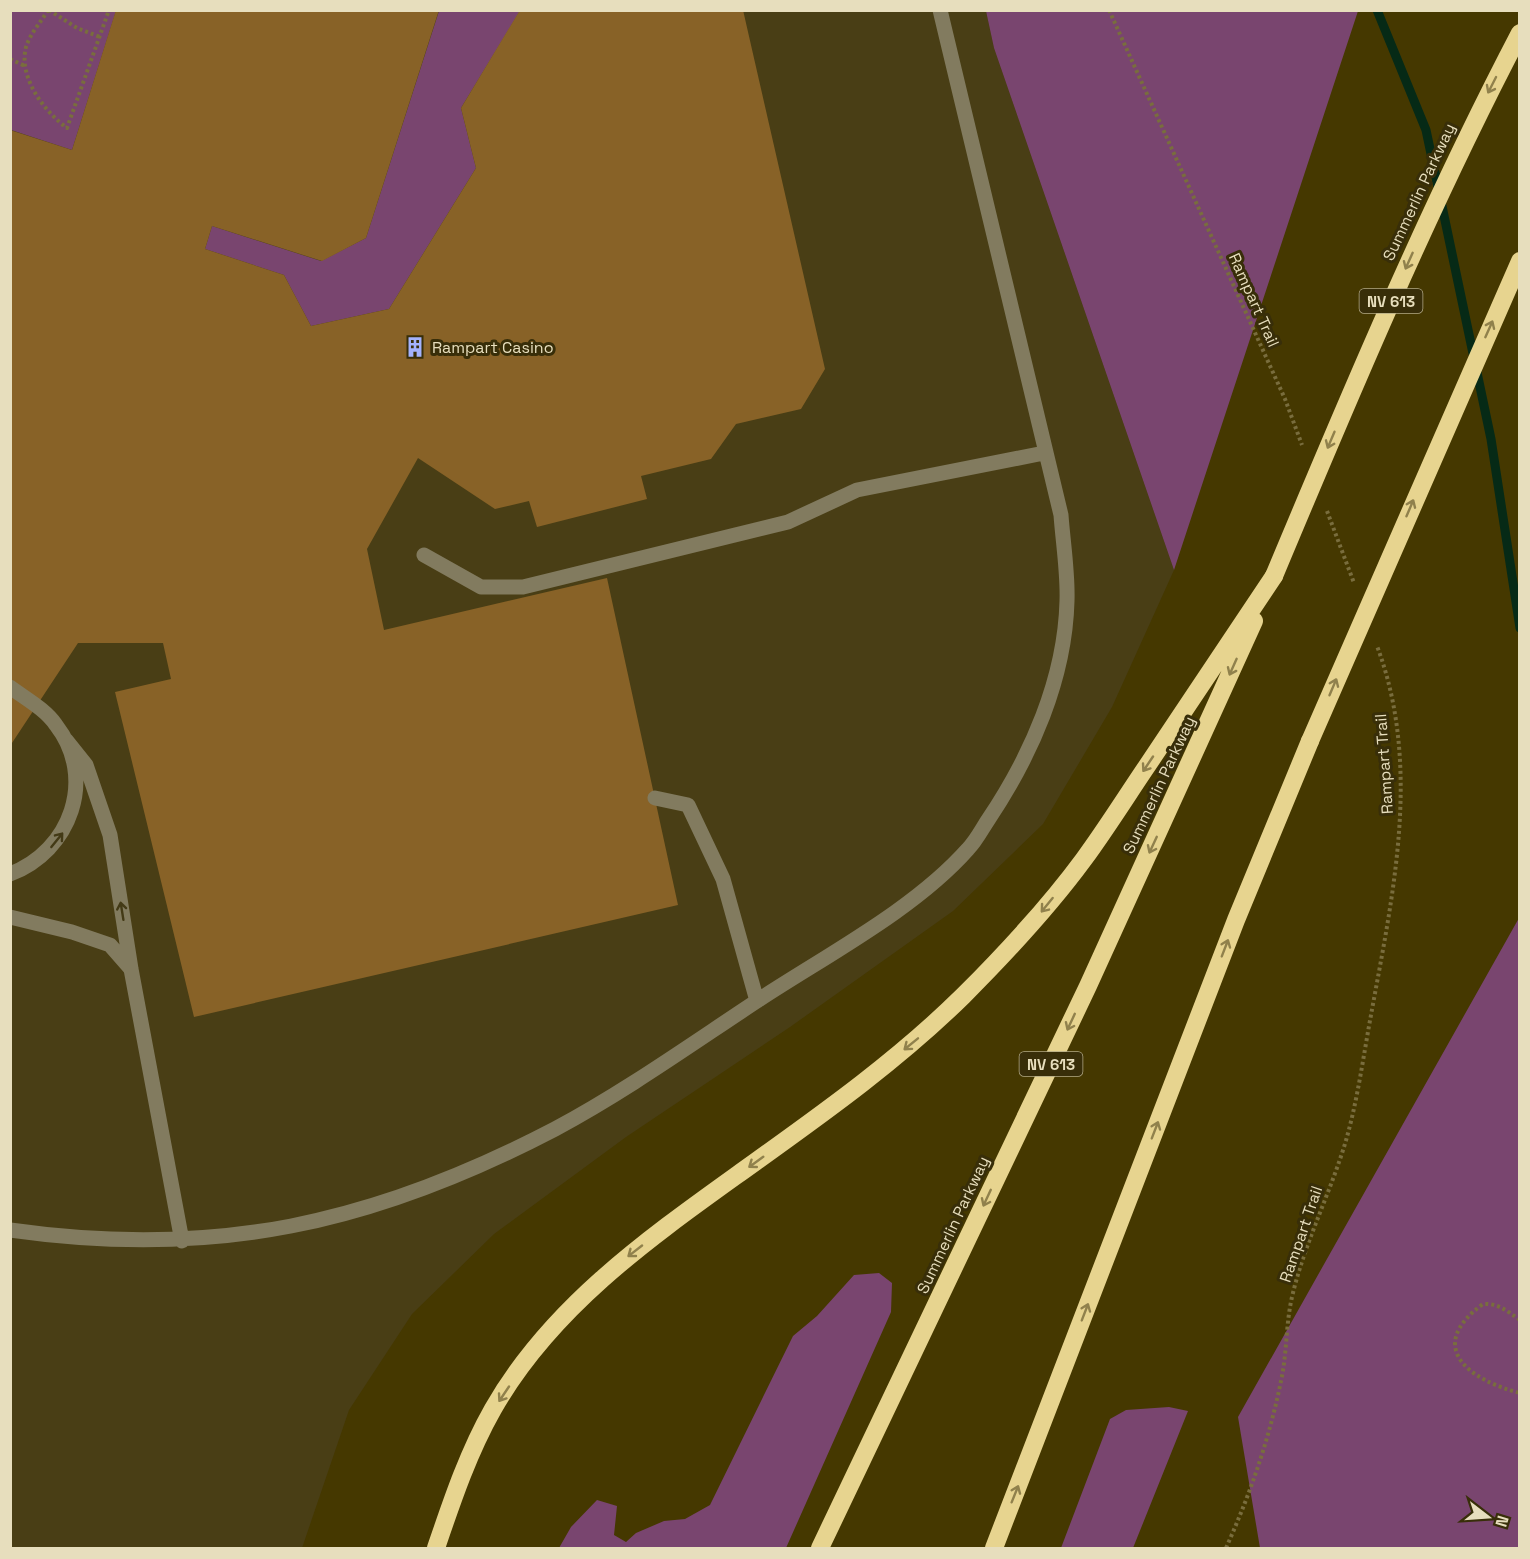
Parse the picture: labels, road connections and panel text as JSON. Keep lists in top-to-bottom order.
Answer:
{
  "streets": {
    "highway": ["Summerlin Parkway", "NV 613"],
    "path": ["Rampart Trail"]
  },
  "places": {
    "building": ["Rampart Casino"]
  },
  "north": "right"
}
